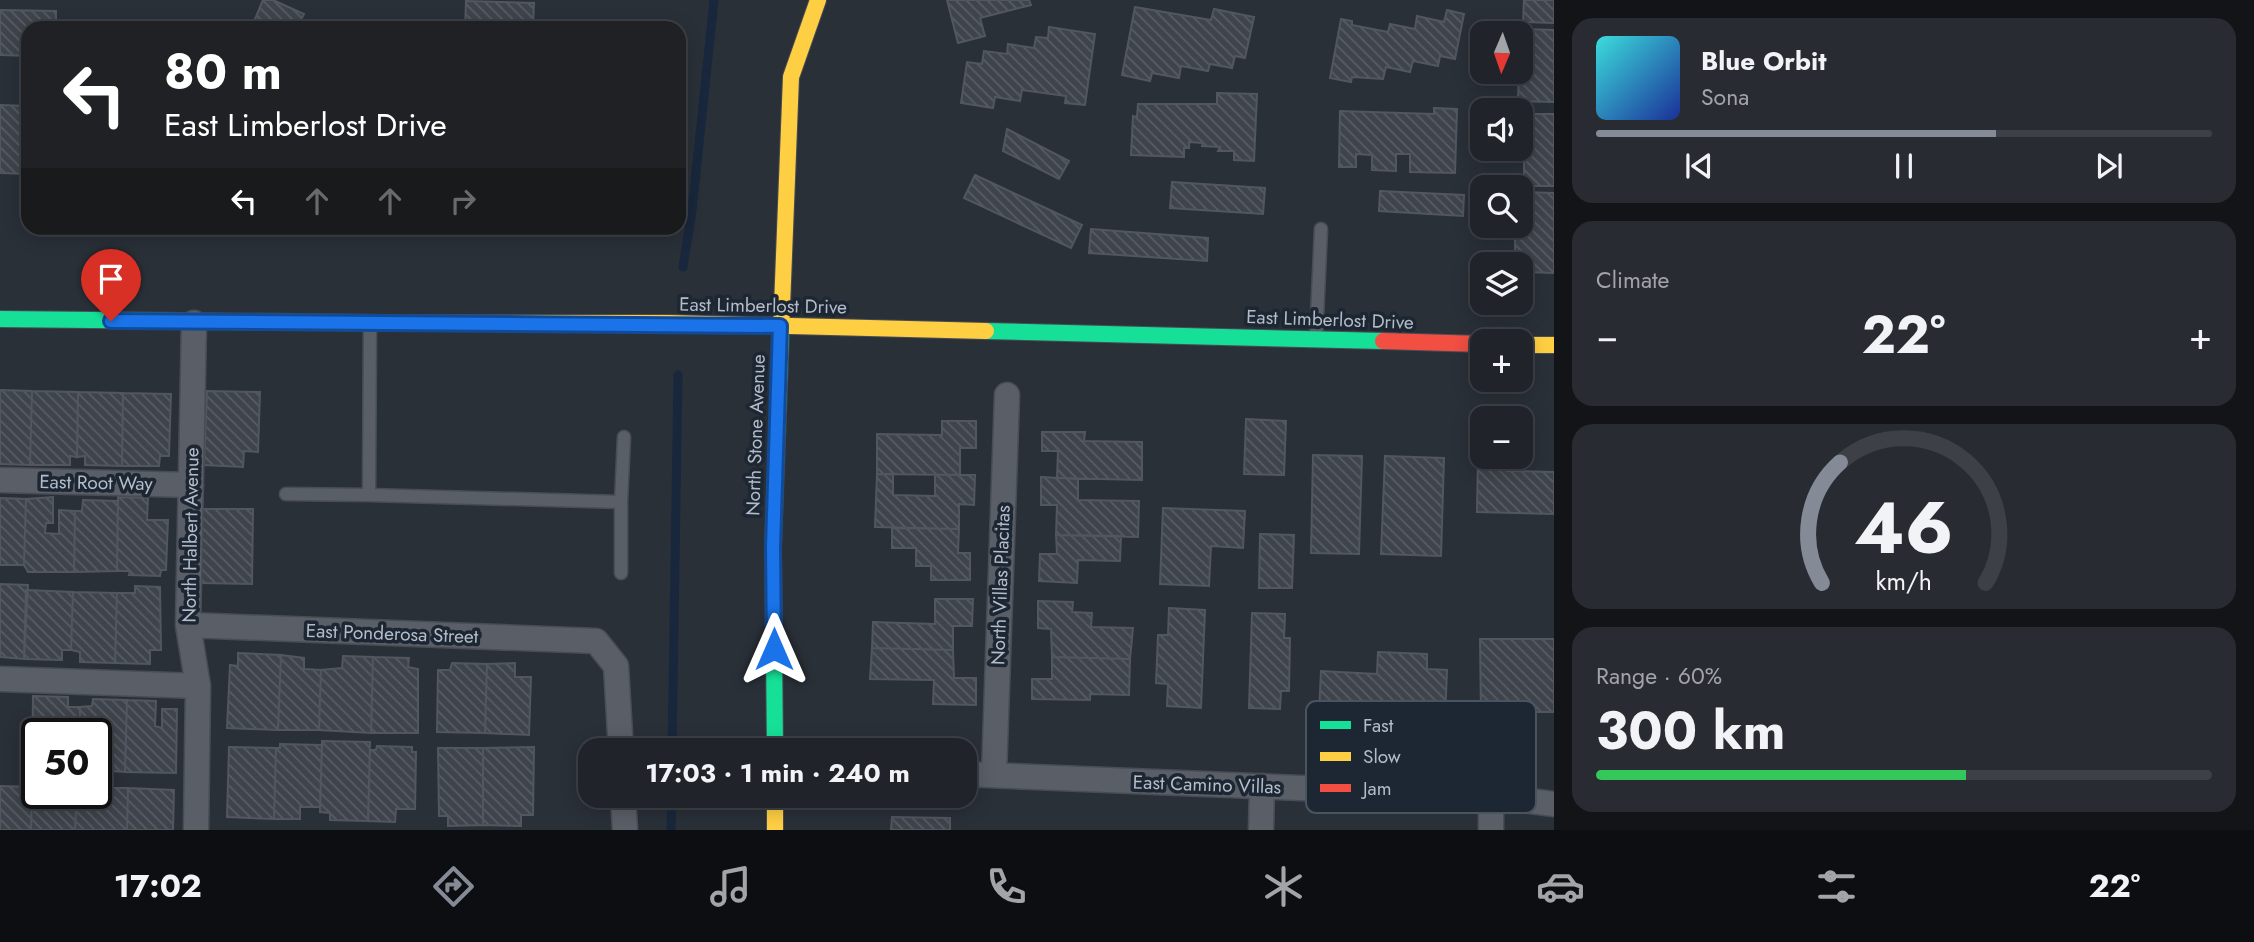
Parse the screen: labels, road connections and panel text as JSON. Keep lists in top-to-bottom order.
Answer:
{
  "streets": {
    "street": [
      "East Limberlost Drive",
      "North Stone Avenue",
      "East Root Way",
      "North Halbert Avenue",
      "North Villas Placitas",
      "East Ponderosa Street",
      "East Camino Villas"
    ]
  },
  "crossings": [
    ["East Limberlost Drive", "North Stone Avenue"],
    ["East Limberlost Drive", "North Halbert Avenue"],
    ["East Root Way", "North Halbert Avenue"],
    ["North Halbert Avenue", "East Ponderosa Street"],
    ["North Villas Placitas", "East Camino Villas"]
  ],
  "legend": ["Fast", "Slow", "Jam"],
  "north": "bottom",
  "page": {
    "map_buttons": ["+", "−"],
    "turn": ["80 m", "East Limberlost Drive"],
    "song": ["Blue Orbit", "Sona"],
    "tile": [
      "Climate",
      ["Range · 60%", "300 km"]
    ],
    "heat": ["−", "22°", "+"],
    "limit": "50",
    "trip": "17:03 · 1 min · 240 m",
    "tabs": ["17:02", "22°"],
    "gauge": ["46", "km/h"]
  }
}
